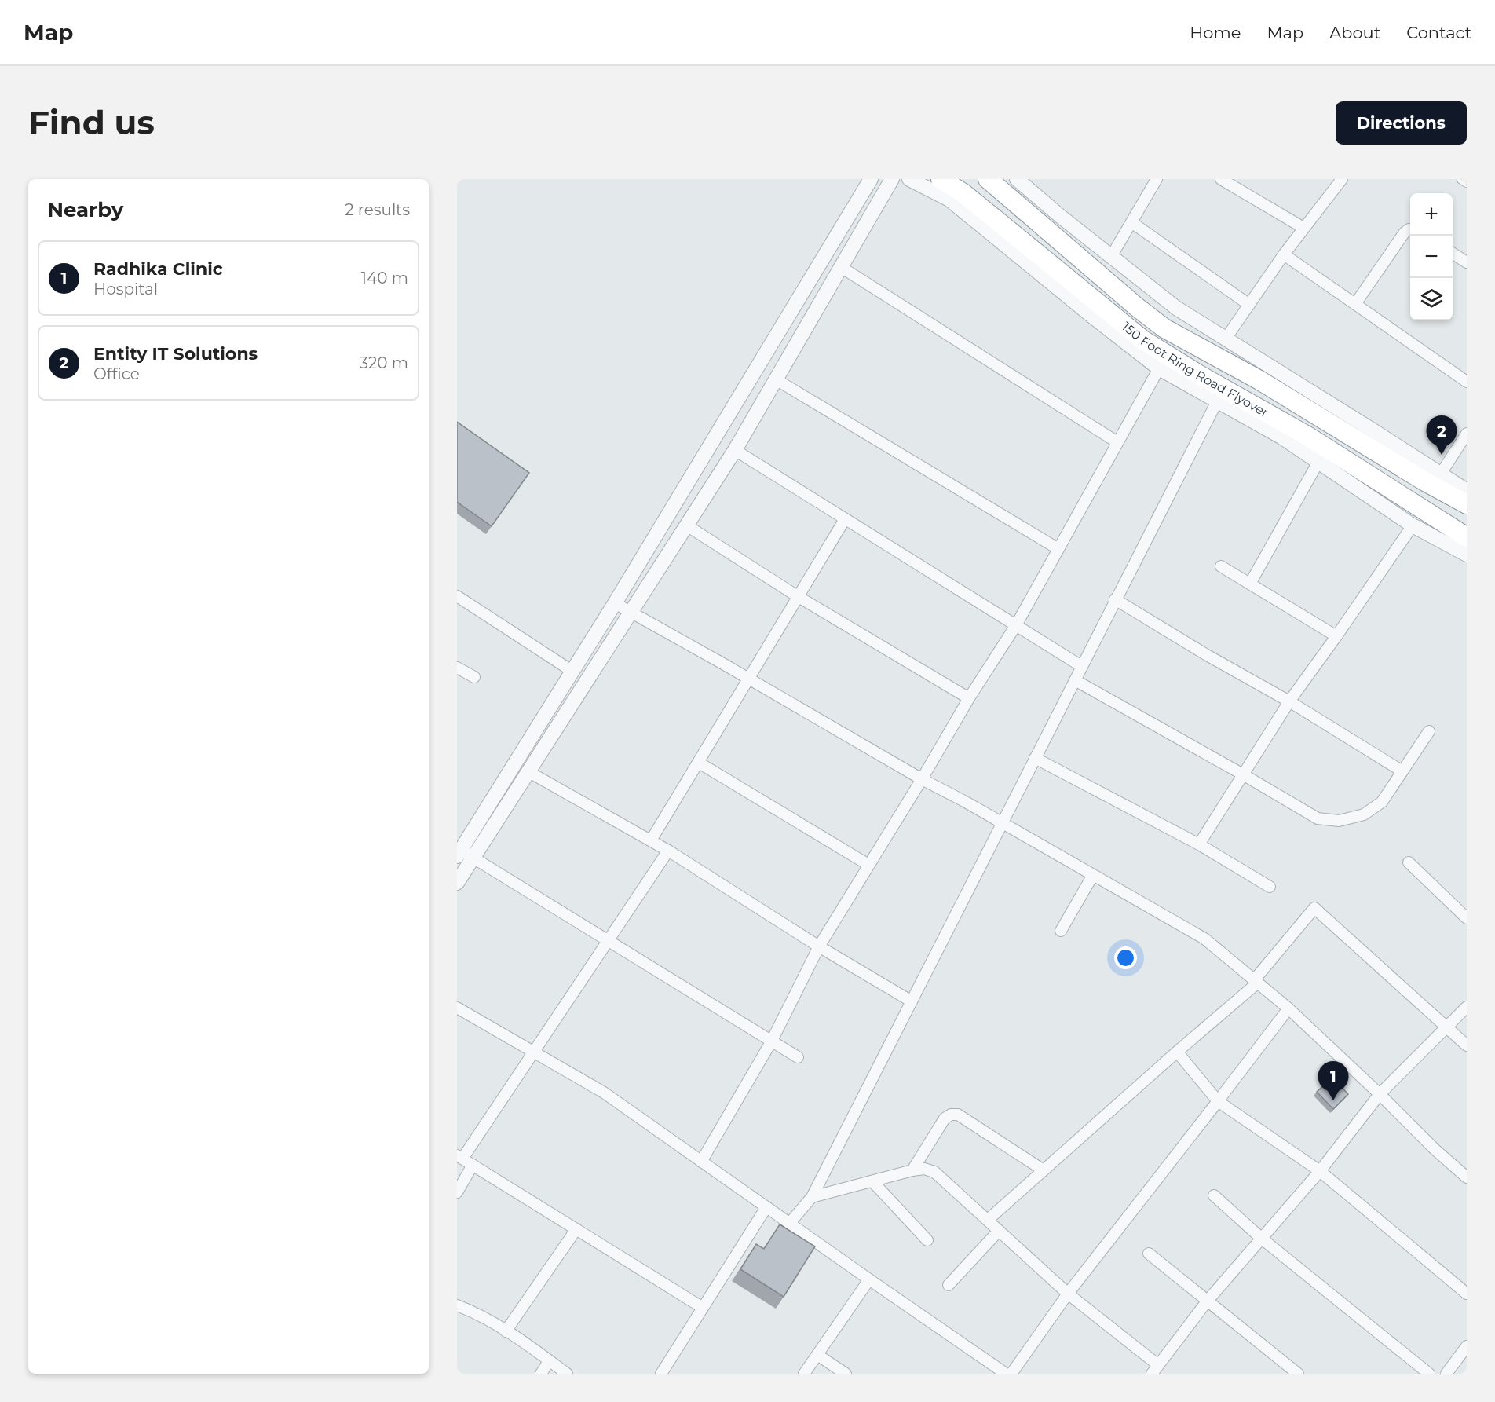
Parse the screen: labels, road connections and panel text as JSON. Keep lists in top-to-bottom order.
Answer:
{
  "streets": {
    "highway": ["150 Foot Ring Road Flyover"]
  },
  "page": {
    "header": "Map",
    "nav": [
      "Home",
      "Map",
      "About",
      "Contact"
    ],
    "buttons": "Directions",
    "title": "Find us",
    "heading": ["Nearby", "2 results"],
    "map_buttons": ["+", "−"],
    "list": [
      {
        "mark": "1",
        "name": "Radhika Clinic",
        "note": "Hospital",
        "value": "140 m"
      },
      {
        "mark": "2",
        "name": "Entity IT Solutions",
        "note": "Office",
        "value": "320 m"
      }
    ],
    "pins": ["2", "1"]
  }
}
